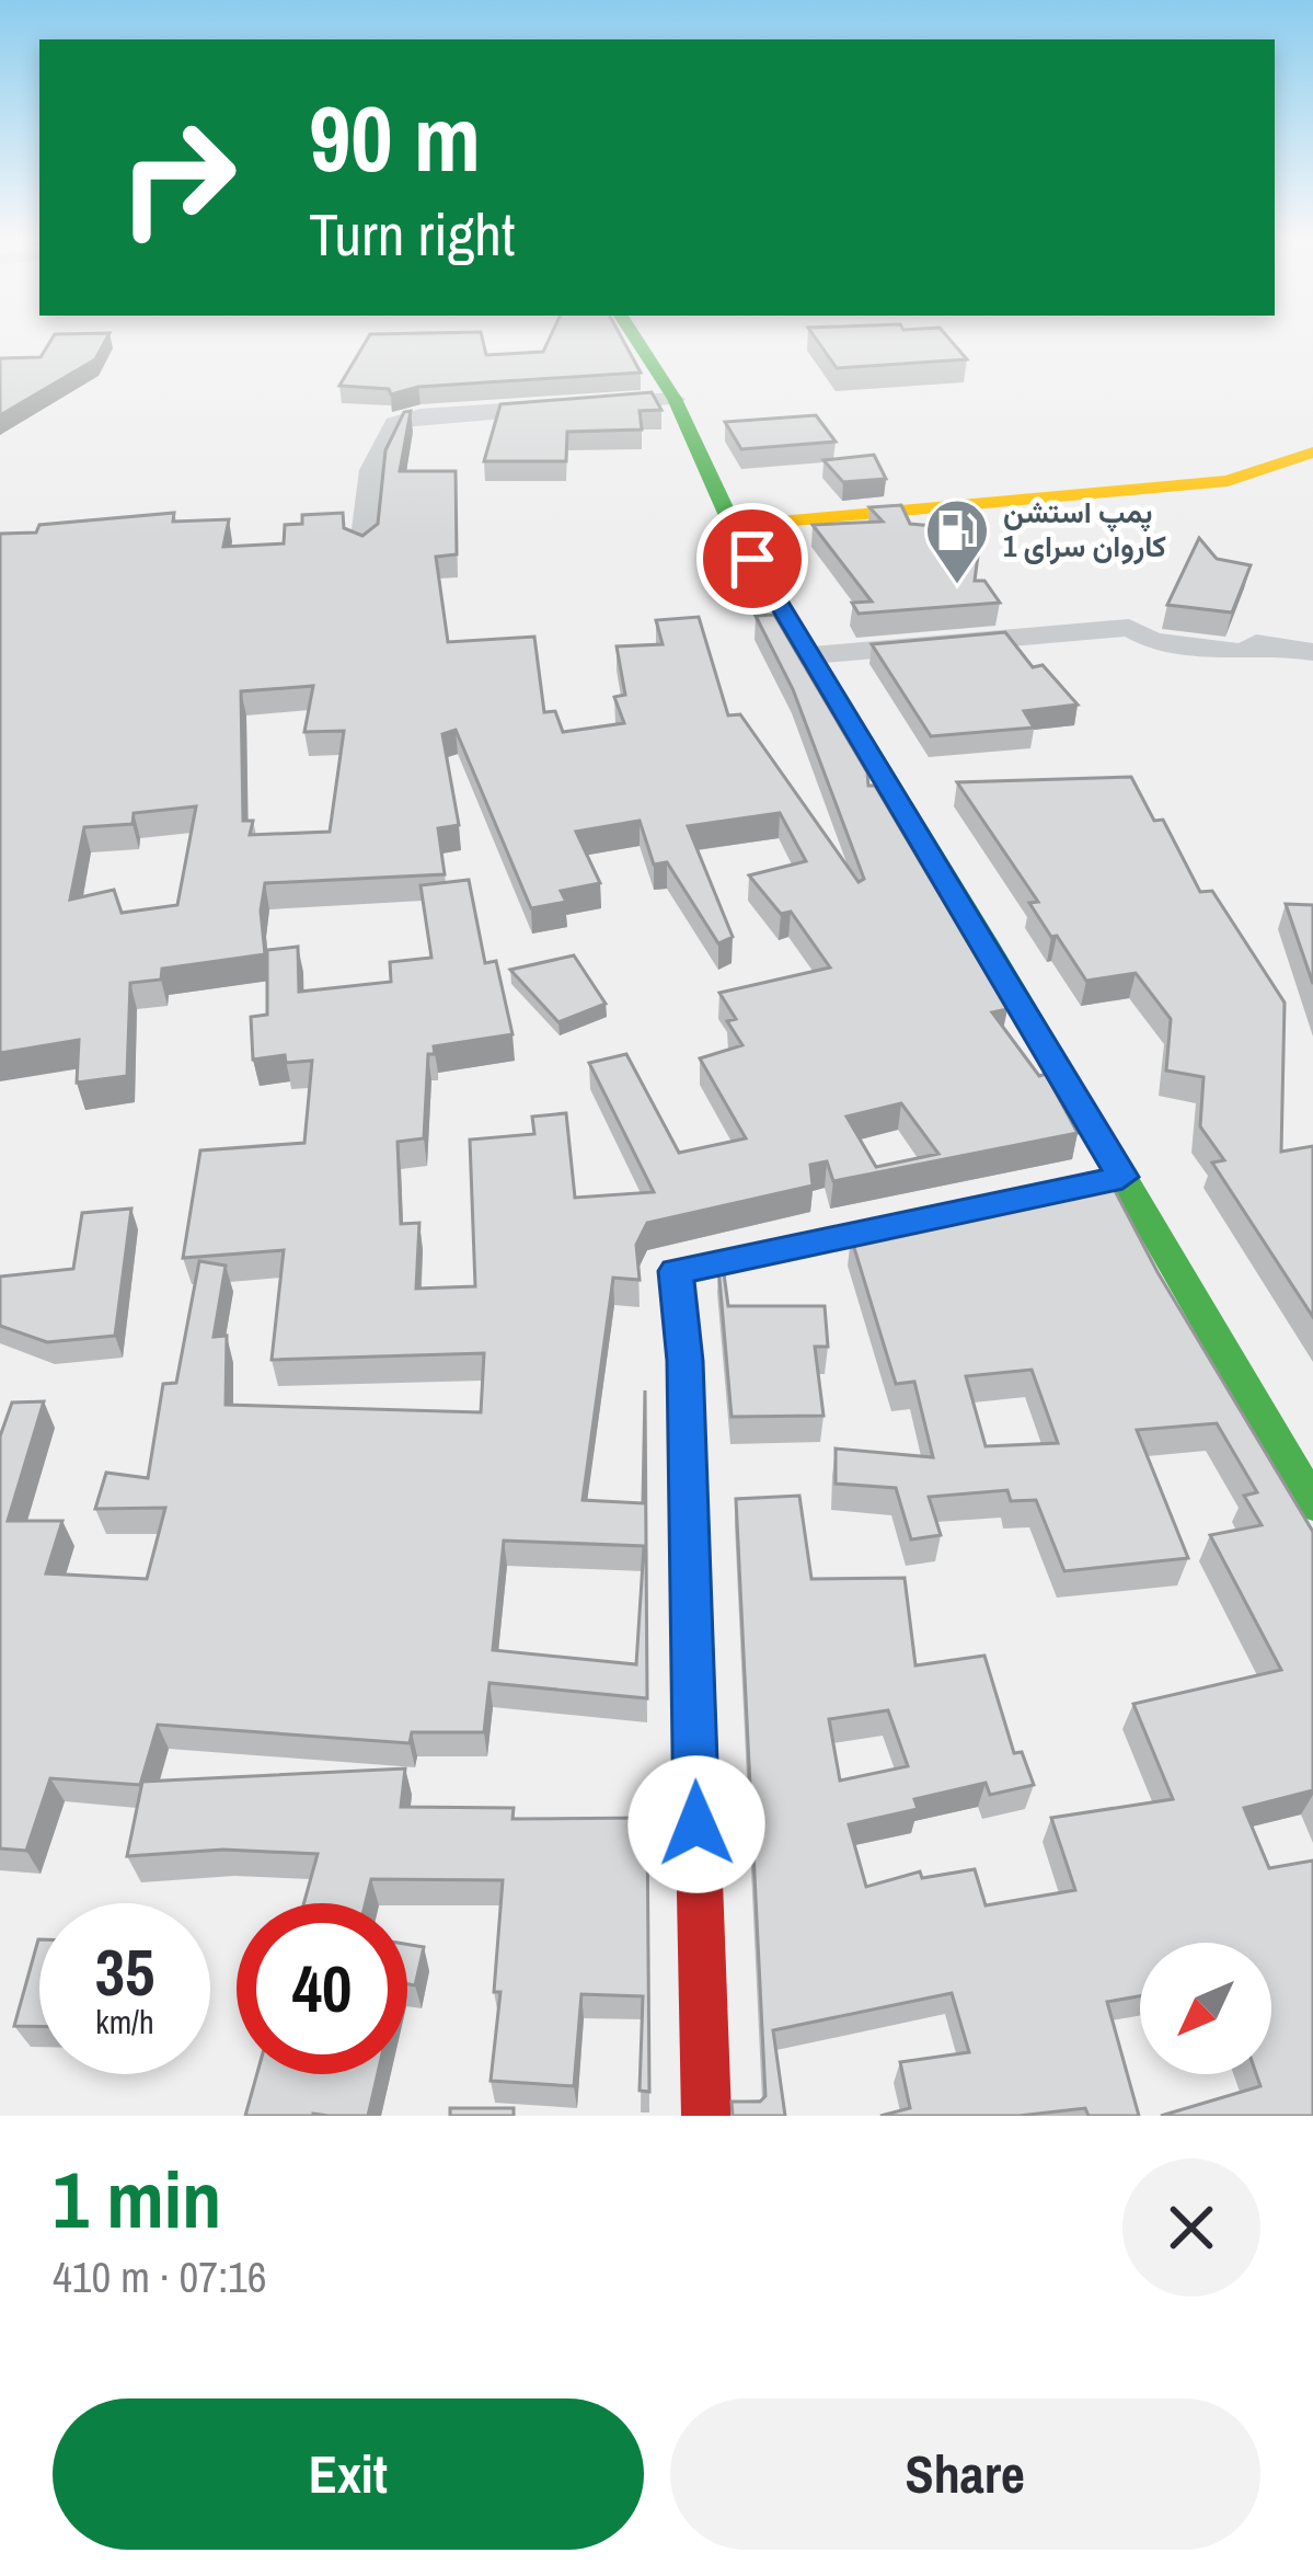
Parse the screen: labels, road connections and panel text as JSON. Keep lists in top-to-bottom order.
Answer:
{
  "places": {
    "fuel station": ["پمپ استشن کاروان سرای 1"]
  },
  "north": "bottom left",
  "page": {
    "turn": ["90 m", "Turn right"],
    "speed": "35 km/h",
    "limit": "40",
    "heading": ["1 min", "410 m · 07:16"],
    "buttons": ["Exit", "Share"]
  }
}
